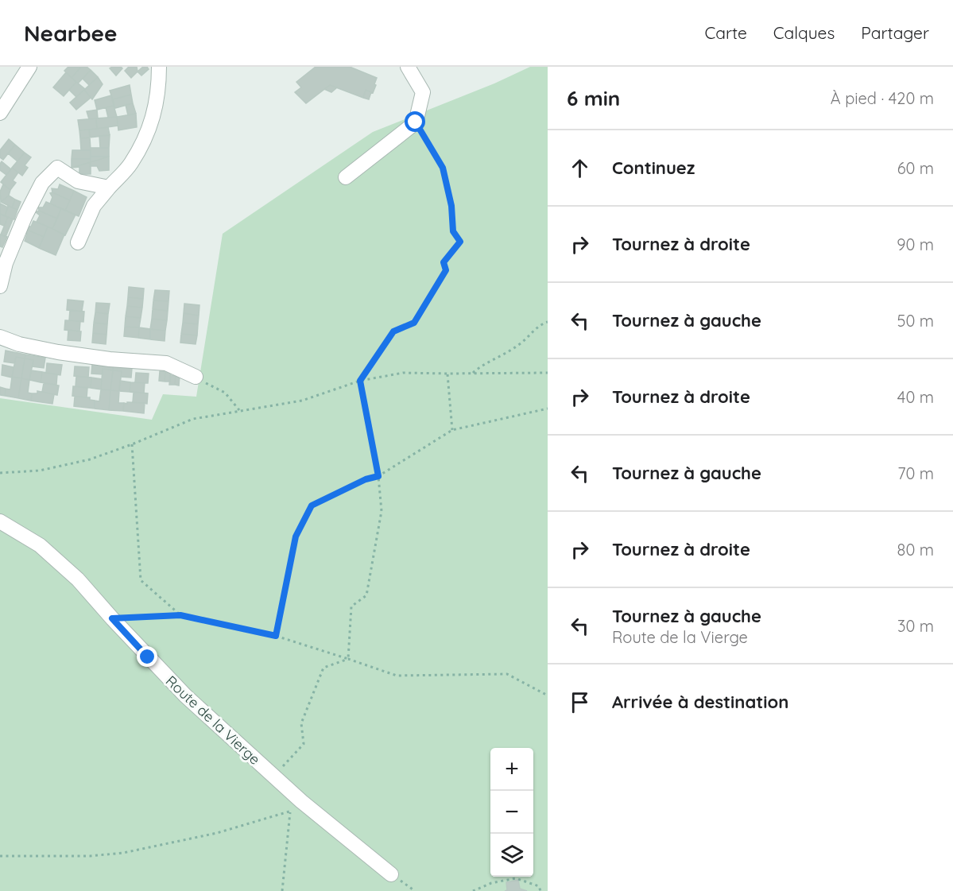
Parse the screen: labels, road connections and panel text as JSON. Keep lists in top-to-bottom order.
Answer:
{
  "streets": {
    "street": ["Route de la Vierge"]
  },
  "page": {
    "header": "Nearbee",
    "nav": ["Carte", "Calques", "Partager"],
    "heading": ["6 min", "À pied · 420 m"],
    "list": [
      ["Continuez", "60 m"],
      ["Tournez à droite", "90 m"],
      ["Tournez à gauche", "50 m"],
      ["Tournez à droite", "40 m"],
      ["Tournez à gauche", "70 m"],
      ["Tournez à droite", "80 m"],
      ["Tournez à gauche", "Route de la Vierge", "30 m"],
      "Arrivée à destination"
    ],
    "map_buttons": ["+", "−"]
  }
}
